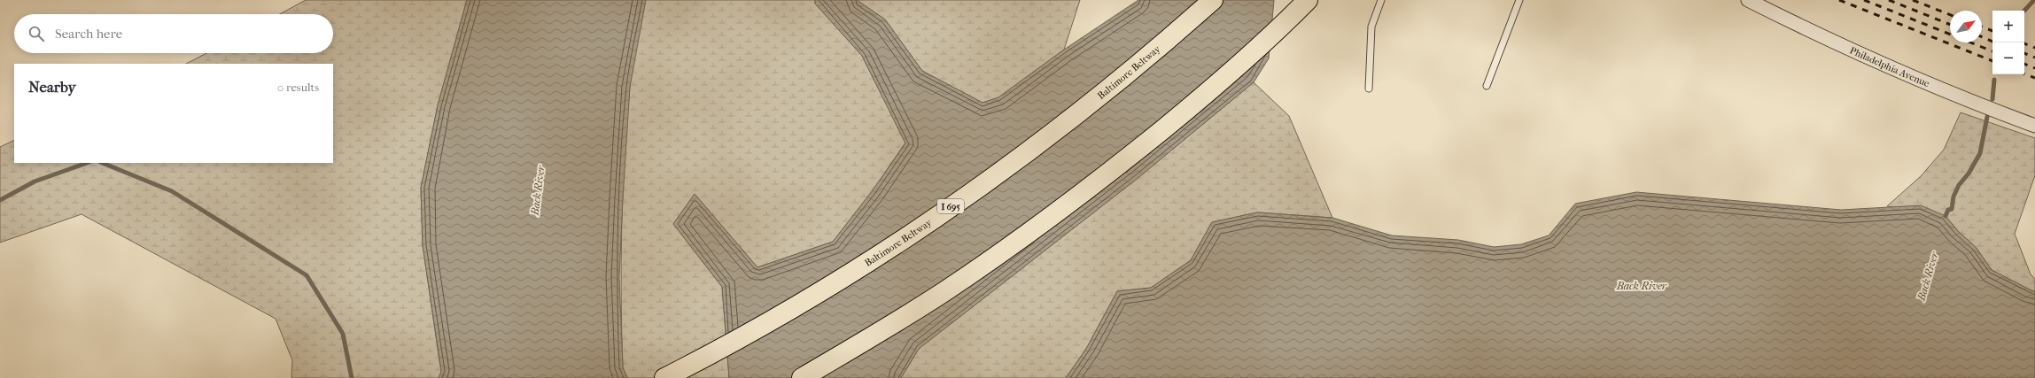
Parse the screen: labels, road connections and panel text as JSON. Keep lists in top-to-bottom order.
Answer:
{
  "streets": {
    "highway": ["Baltimore Beltway", "I 695"],
    "street": ["Philadelphia Avenue"]
  },
  "water": ["Back River"],
  "north": "top right",
  "page": {
    "map_buttons": ["+", "−"],
    "search": "Search here",
    "heading": ["Nearby", "0 results"]
  }
}
